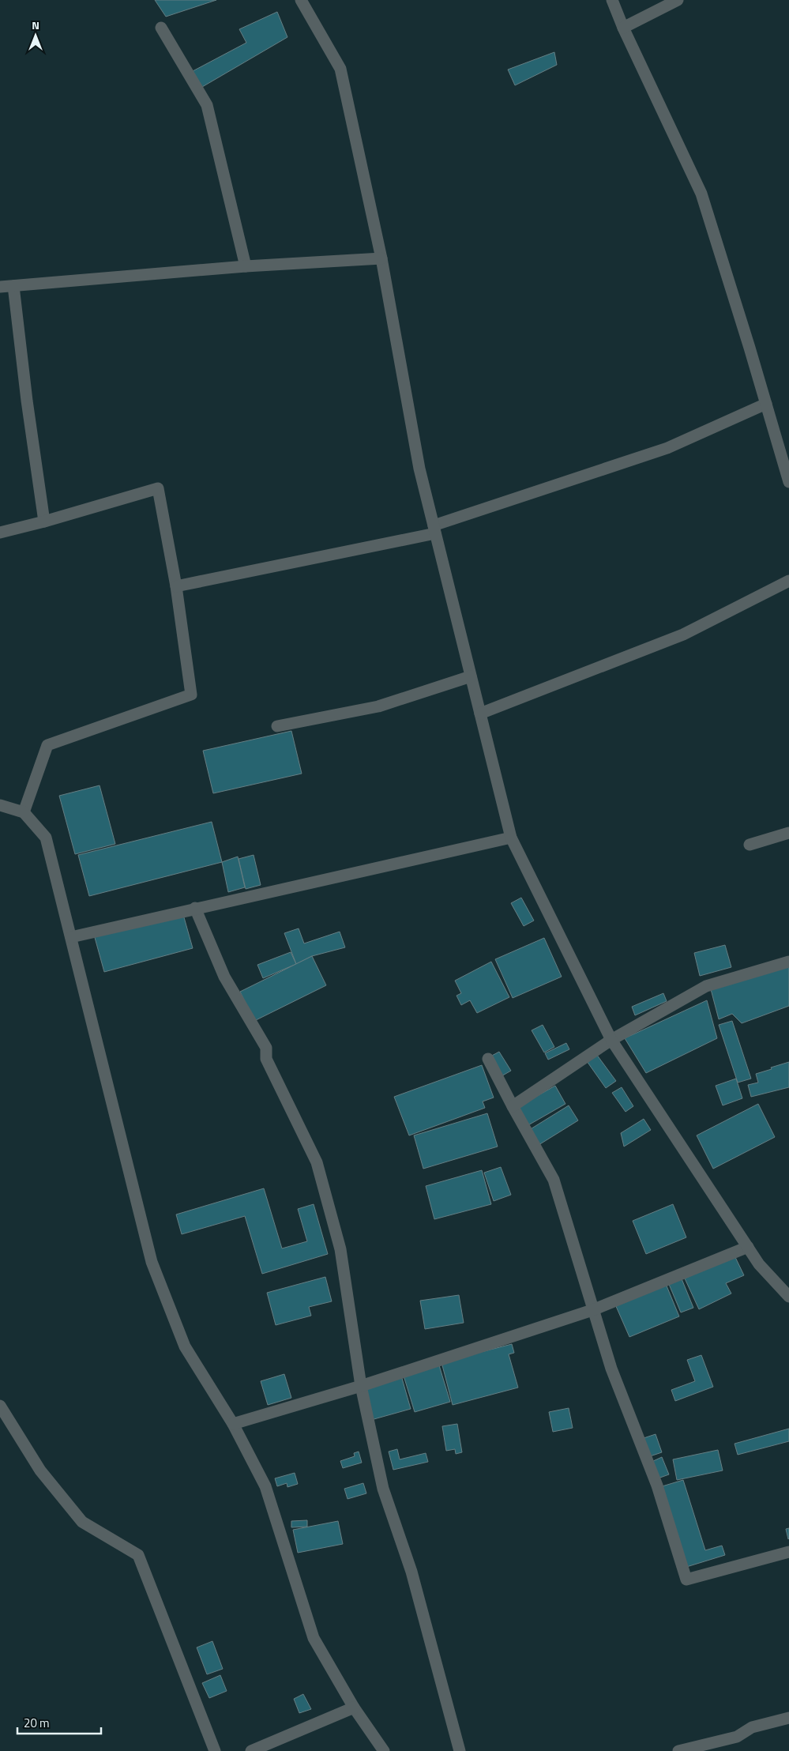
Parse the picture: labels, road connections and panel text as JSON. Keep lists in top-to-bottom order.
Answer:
{
  "scale_bar": "20 m",
  "north": "top"
}
